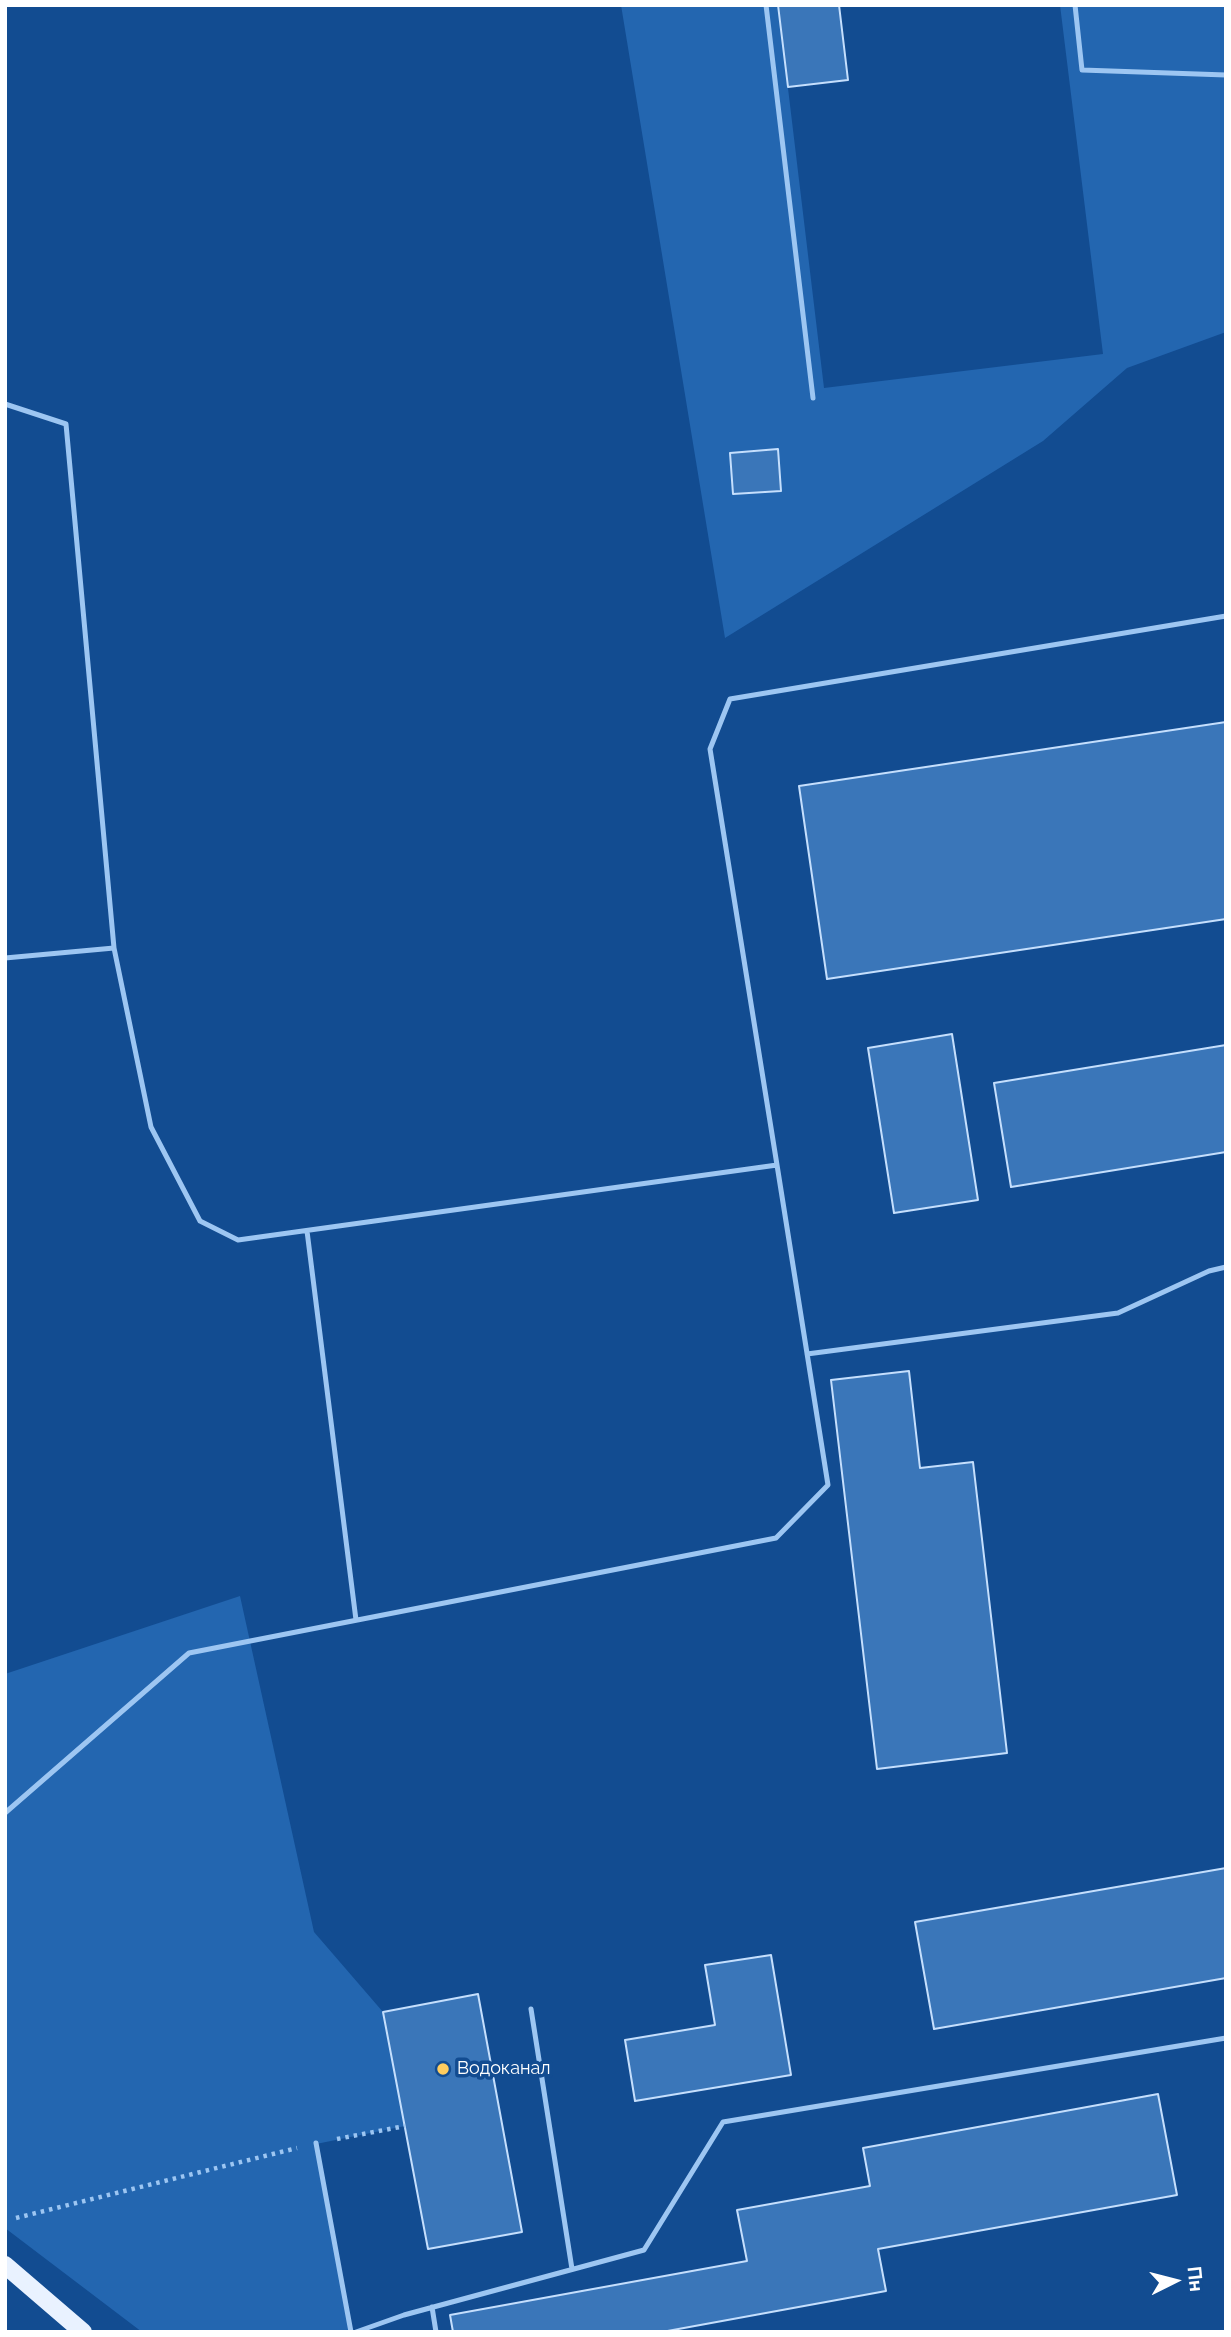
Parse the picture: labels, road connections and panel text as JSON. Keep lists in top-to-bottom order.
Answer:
{
  "places": ["Водоканал"],
  "north": "right"
}
